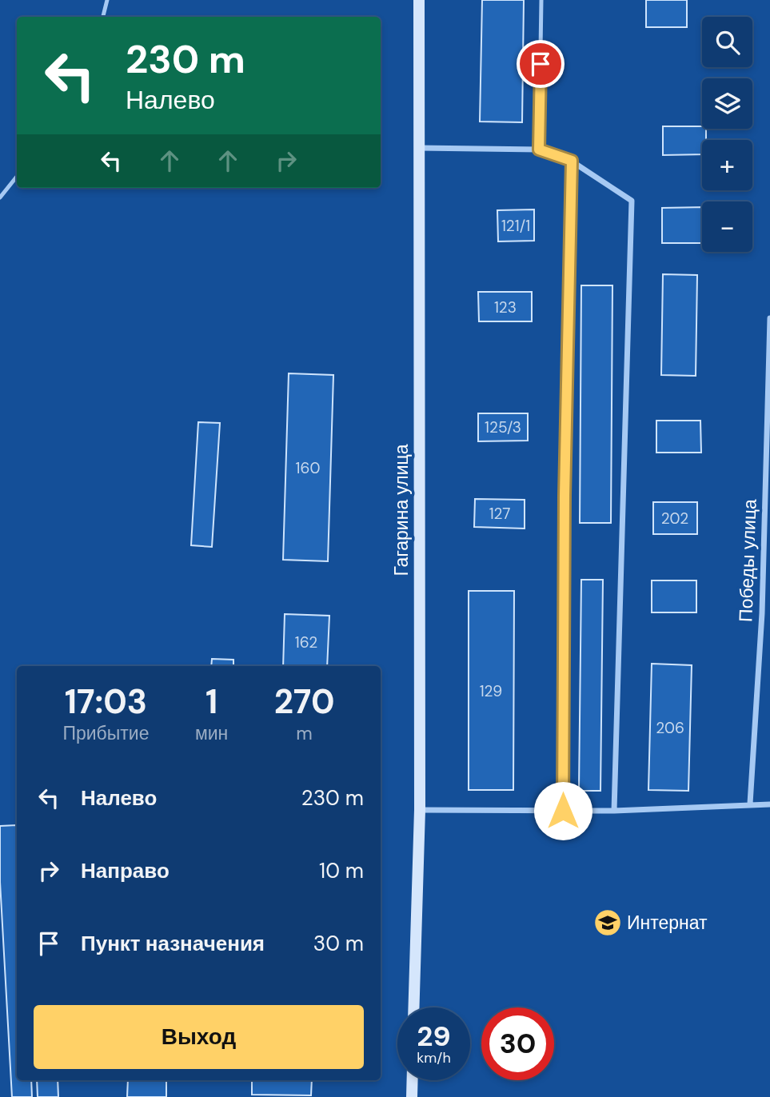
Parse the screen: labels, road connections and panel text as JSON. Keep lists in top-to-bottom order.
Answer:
{
  "streets": {
    "main road": ["Гагарина улица"],
    "street": ["Победы улица"]
  },
  "places": {
    "school or university": ["Интернат"]
  },
  "house_numbers": [
    "121/1",
    "123",
    "125/3",
    "160",
    "127",
    "202",
    "162",
    "129",
    "206"
  ],
  "page": {
    "map_buttons": ["+", "−"],
    "turn": ["230 m", "Налево"],
    "eta": [
      "17:03",
      "Прибытие",
      "1",
      "мин",
      "270",
      "m"
    ],
    "list": [
      {
        "name": "Налево",
        "value": "230 m"
      },
      {
        "name": "Направо",
        "value": "10 m"
      },
      {
        "name": "Пункт назначения",
        "value": "30 m"
      }
    ],
    "buttons": "Выход",
    "speed": "29 km/h",
    "limit": "30"
  }
}
